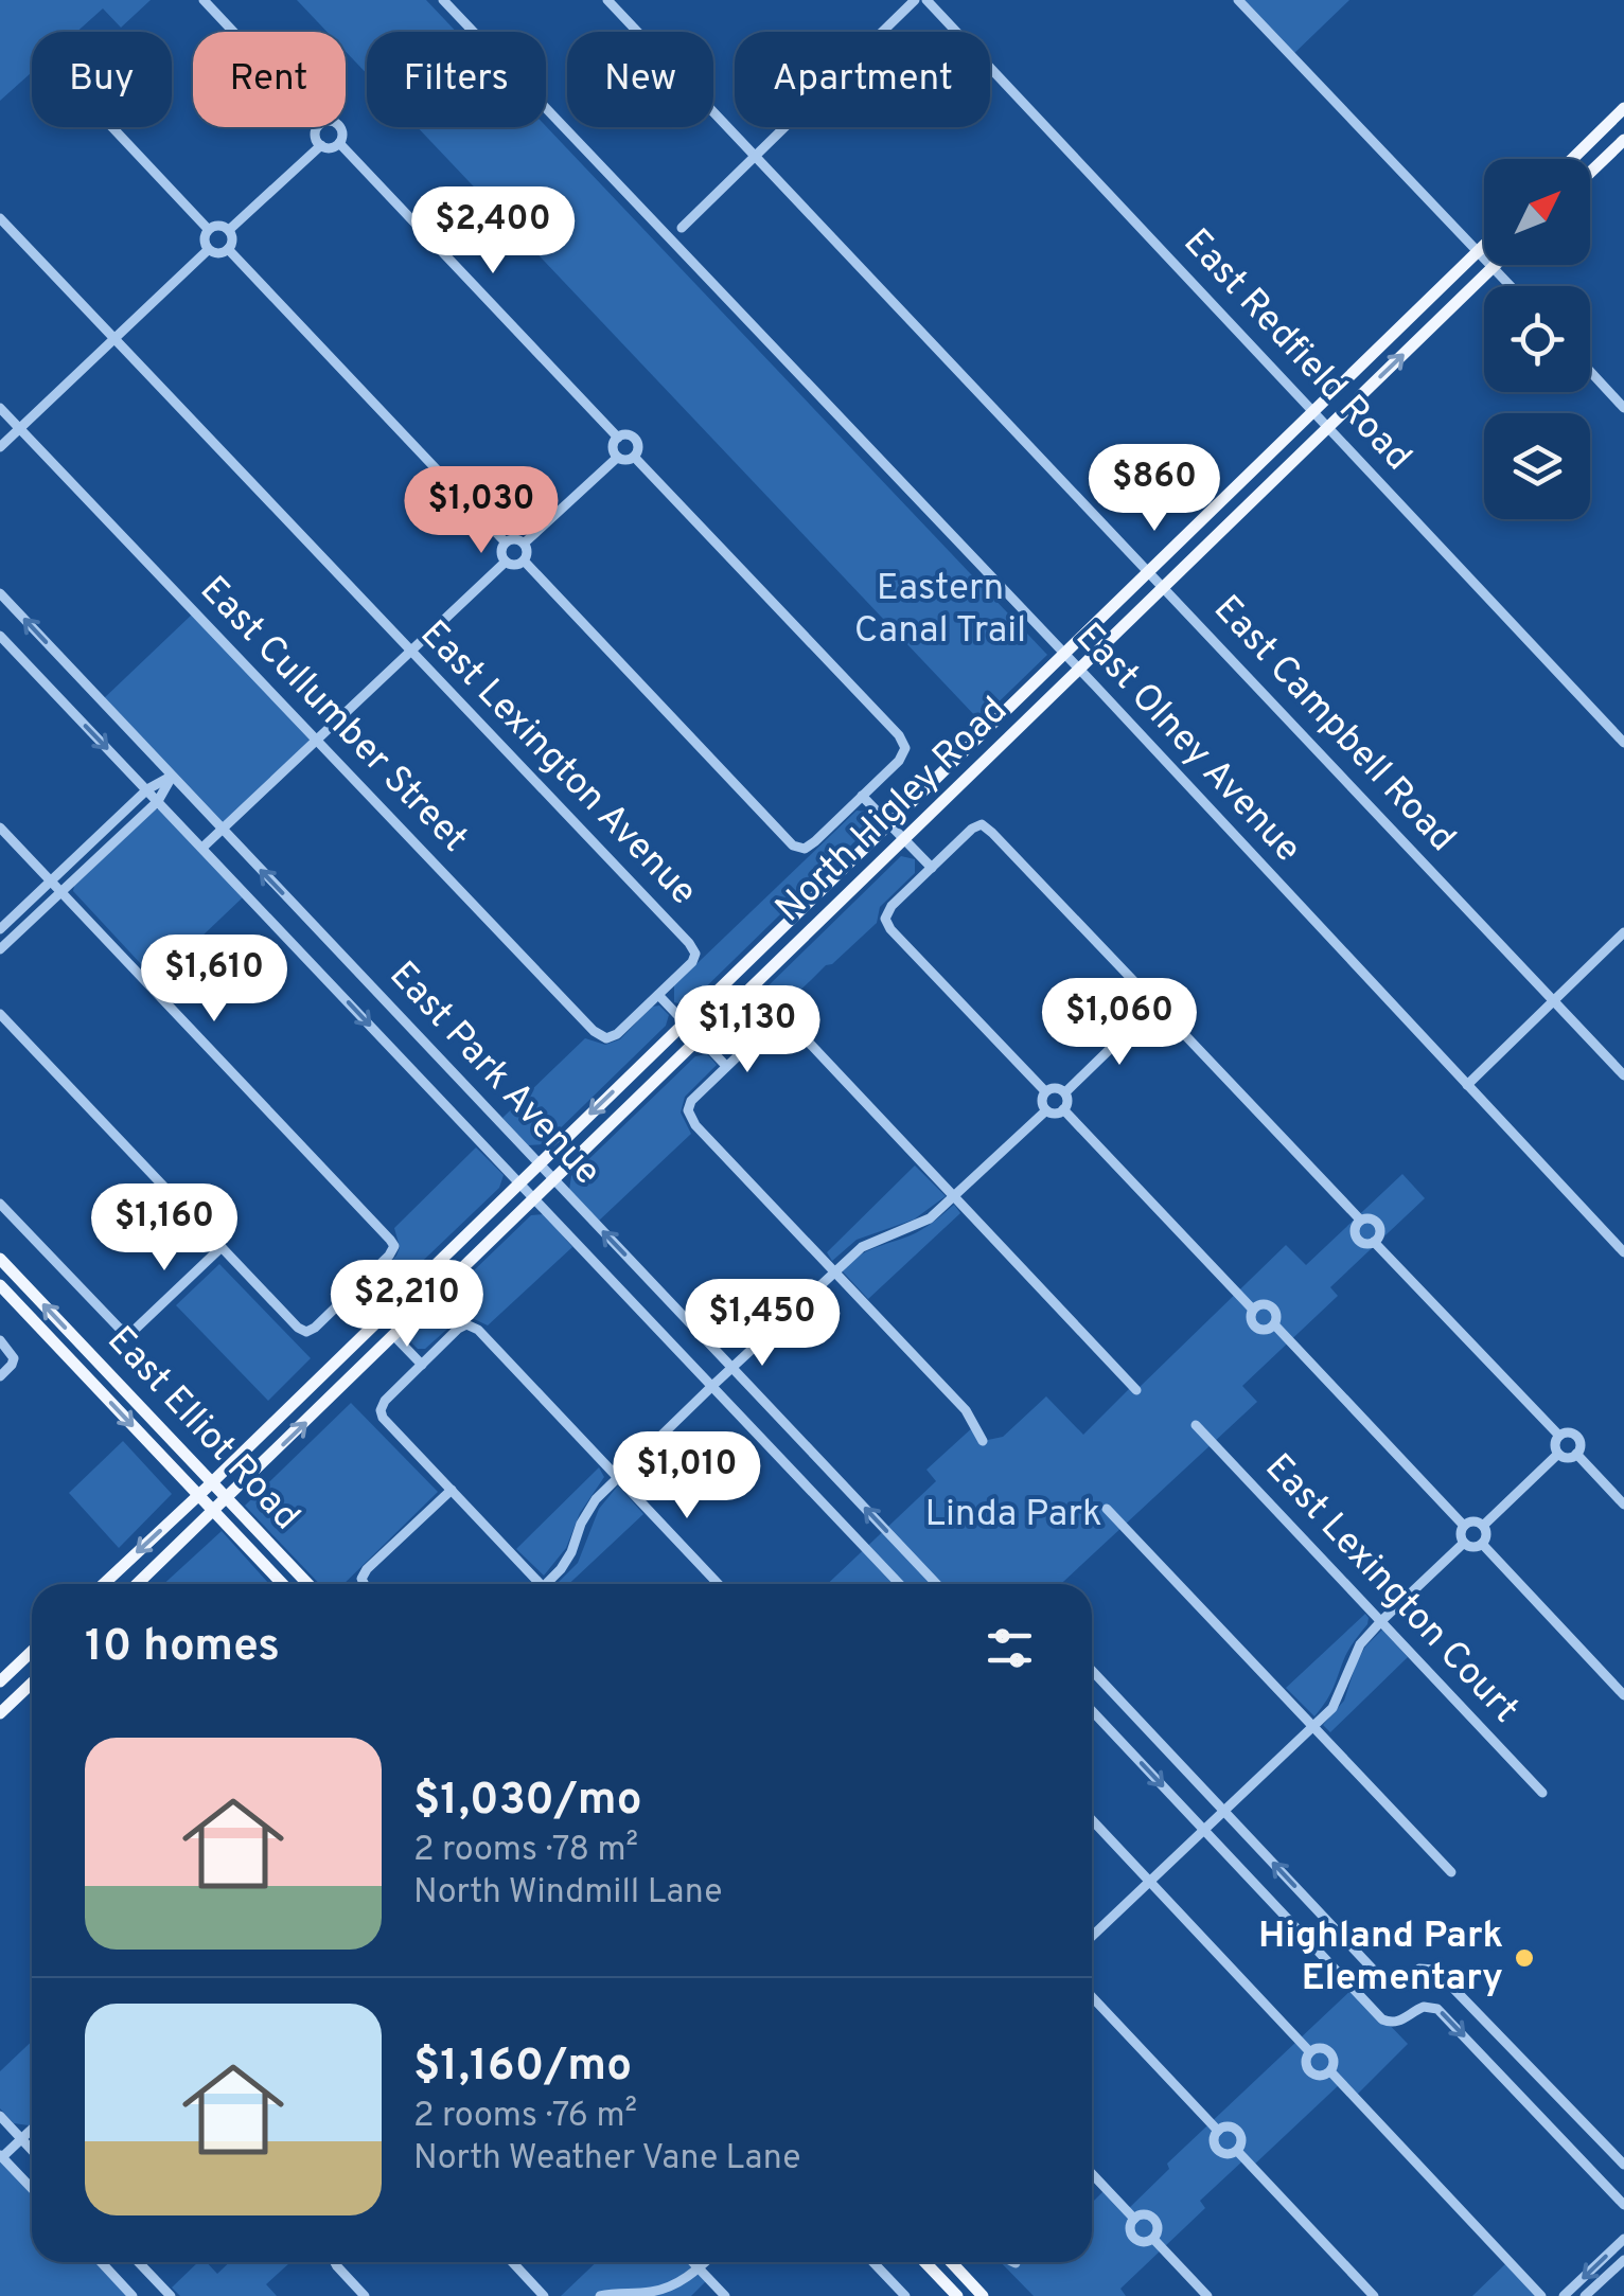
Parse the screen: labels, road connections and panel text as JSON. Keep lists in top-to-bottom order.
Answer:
{
  "streets": {
    "main road": ["North Higley Road", "East Elliot Road"],
    "street": [
      "East Redfield Road",
      "East Cullumber Street",
      "East Campbell Road",
      "East Olney Avenue",
      "East Lexington Avenue",
      "East Park Avenue",
      "East Lexington Court"
    ]
  },
  "crossings": [
    ["East Redfield Road", "North Higley Road"],
    ["East Cullumber Street", "East Lexington Avenue"],
    ["East Campbell Road", "North Higley Road"],
    ["East Olney Avenue", "North Higley Road"],
    ["North Higley Road", "East Park Avenue"],
    ["North Higley Road", "East Elliot Road"]
  ],
  "parks": ["Eastern Canal Trail", "Linda Park"],
  "places": ["Highland Park Elementary"],
  "north": "top right",
  "page": {
    "chip": [
      "Buy",
      "Rent",
      "Filters",
      "New",
      "Apartment"
    ],
    "price": [
      "$2,400",
      "$860",
      "$1,030",
      "$1,610",
      "$1,060",
      "$1,130",
      "$1,160",
      "$2,210",
      "$1,450",
      "$1,010"
    ],
    "heading": "10 homes",
    "list": [
      {
        "name": "$1,030/mo",
        "note": "2 rooms · 78 m² · North Windmill Lane"
      },
      {
        "name": "$1,160/mo",
        "note": "2 rooms · 76 m² · North Weather Vane Lane"
      }
    ]
  }
}
